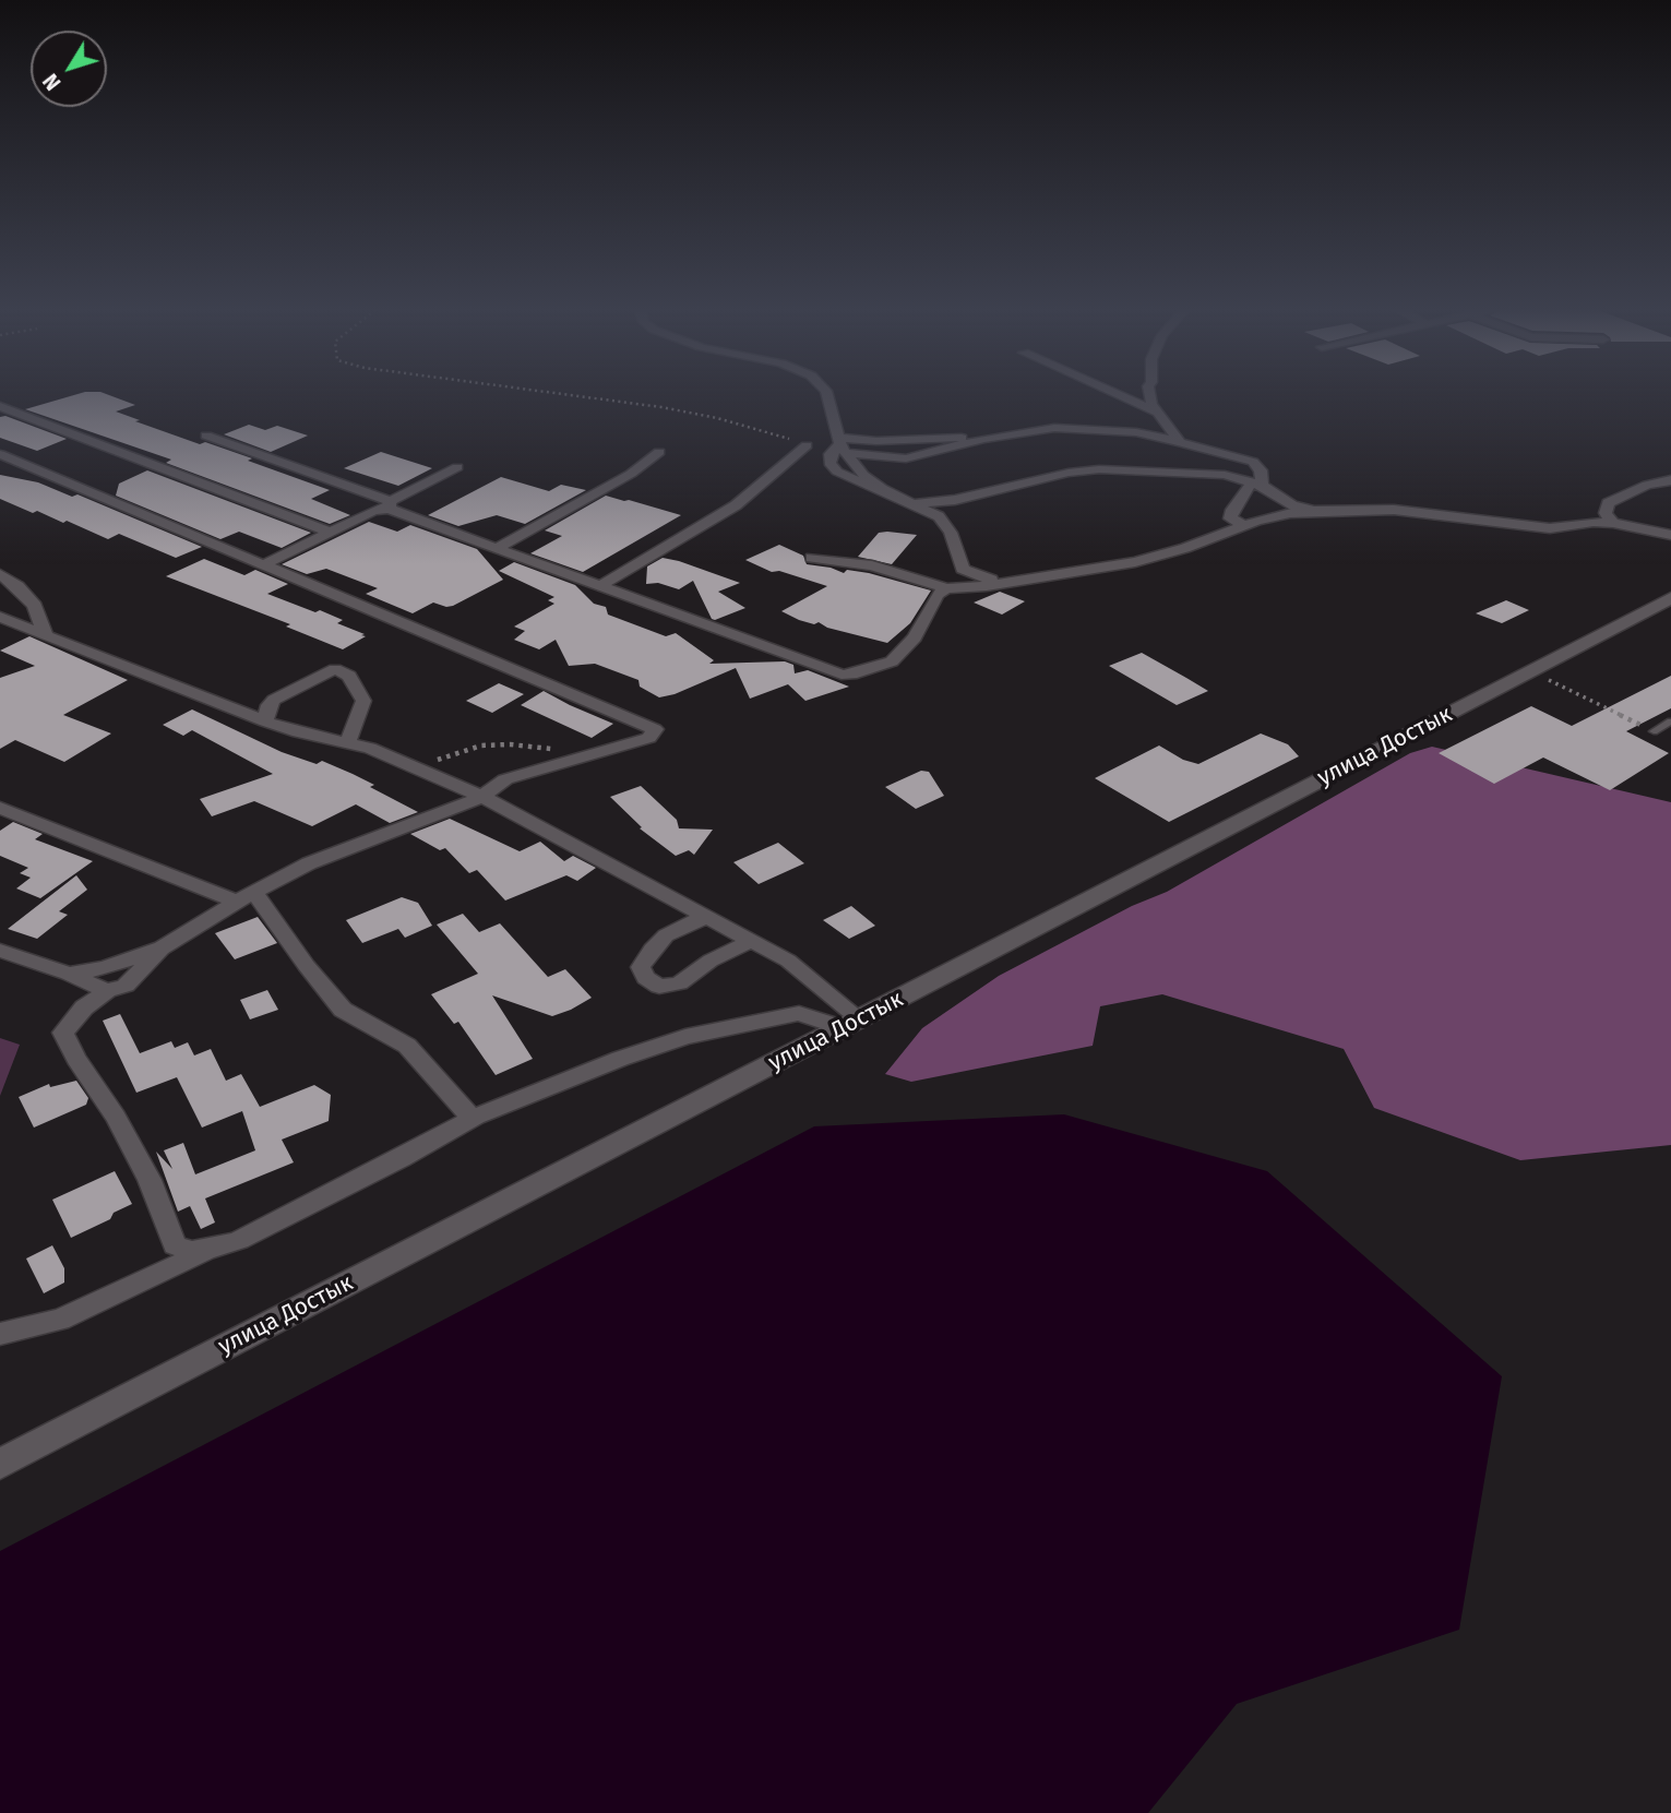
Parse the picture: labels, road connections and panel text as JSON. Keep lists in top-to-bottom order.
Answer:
{
  "streets": {
    "main road": ["улица Достык"]
  },
  "north": "bottom left"
}
